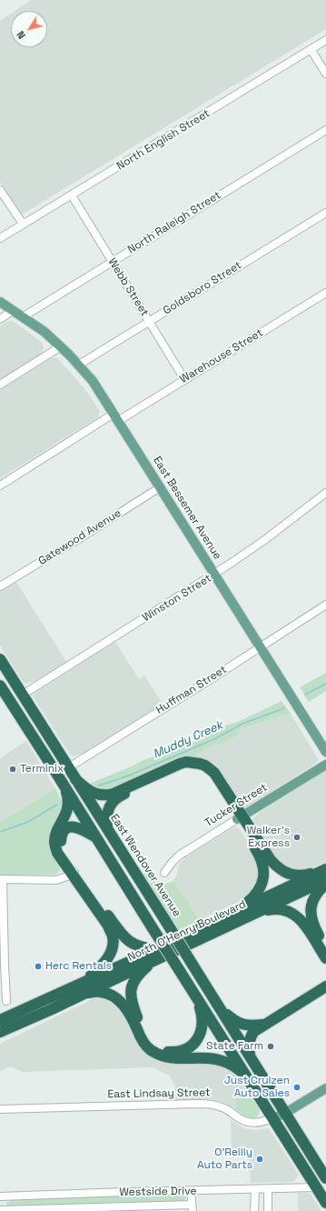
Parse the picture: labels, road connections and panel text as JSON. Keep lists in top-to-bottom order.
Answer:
{
  "streets": {
    "highway": ["East Wendover Avenue", "North O'Henry Boulevard"],
    "main road": ["East Bessemer Avenue", "Tucker Street", "East Lindsay Street"],
    "street": [
      "North English Street",
      "North Raleigh Street",
      "Webb Street",
      "Goldsboro Street",
      "Warehouse Street",
      "Gatewood Avenue",
      "Winston Street",
      "Huffman Street",
      "Westside Drive"
    ]
  },
  "crossings": [
    ["North English Street", "Webb Street"],
    ["North Raleigh Street", "Webb Street"],
    ["North Raleigh Street", "East Bessemer Avenue"],
    ["Webb Street", "Goldsboro Street"],
    ["Webb Street", "Warehouse Street"],
    ["Goldsboro Street", "East Bessemer Avenue"],
    ["Warehouse Street", "East Bessemer Avenue"],
    ["East Bessemer Avenue", "Gatewood Avenue"],
    ["East Bessemer Avenue", "Winston Street"],
    ["East Bessemer Avenue", "Huffman Street"],
    ["Winston Street", "East Wendover Avenue"],
    ["Huffman Street", "East Wendover Avenue"],
    ["East Wendover Avenue", "East Lindsay Street"]
  ],
  "water": ["Muddy Creek"],
  "places": [
    "Terminix",
    "Walker's Express",
    "Herc Rentals",
    "State Farm",
    "Just Cruizen Auto Sales",
    "O'Reilly Auto Parts"
  ],
  "north": "bottom left"
}
